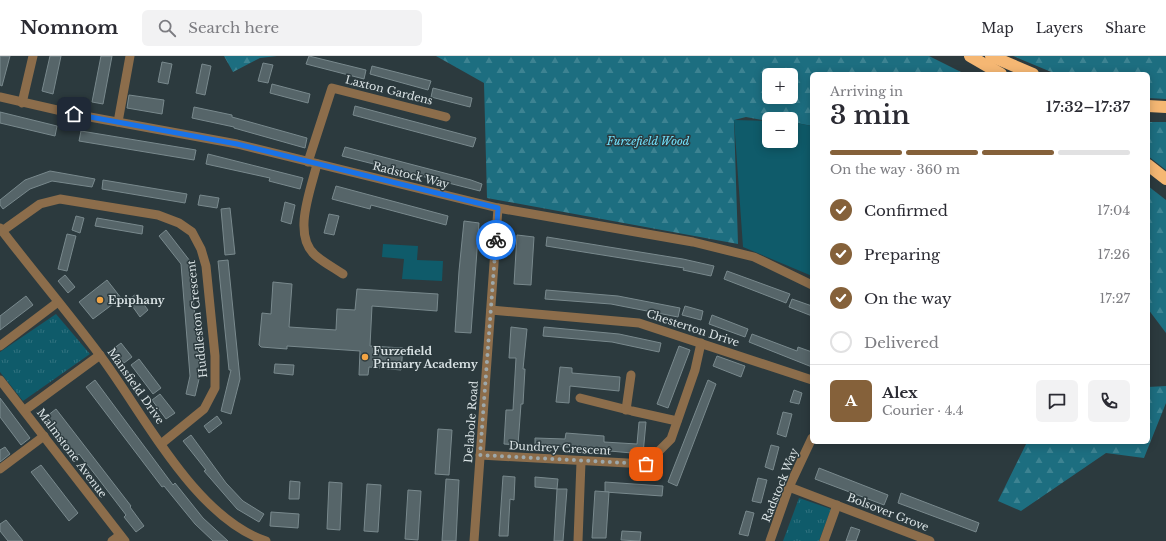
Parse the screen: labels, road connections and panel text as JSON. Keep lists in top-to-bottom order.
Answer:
{
  "streets": {
    "street": [
      "Laxton Gardens",
      "Radstock Way",
      "Huddleston Crescent",
      "Chesterton Drive",
      "Mansfield Drive",
      "Delabole Road",
      "Dundrey Crescent",
      "Malmstone Avenue",
      "Bolsover Grove"
    ]
  },
  "crossings": [
    ["Laxton Gardens", "Radstock Way"],
    ["Radstock Way", "Delabole Road"],
    ["Radstock Way", "Bolsover Grove"],
    ["Huddleston Crescent", "Mansfield Drive"],
    ["Chesterton Drive", "Delabole Road"],
    ["Chesterton Drive", "Dundrey Crescent"],
    ["Delabole Road", "Dundrey Crescent"]
  ],
  "parks": ["Furzefield Wood"],
  "places": ["Epiphany", "Furzefield Primary Academy"],
  "page": {
    "header": "Nomnom",
    "search": "Search here",
    "nav": ["Map", "Layers", "Share"],
    "map_buttons": ["+", "−"],
    "heading": ["3 min", "Arriving in", "17:32–17:37"],
    "panel": ["Alex", "Courier · 4.4"],
    "bar": "On the way · 360 m",
    "list": [
      ["Confirmed", "17:04"],
      ["Preparing", "17:26"],
      ["On the way", "17:27"],
      "Delivered"
    ],
    "round": "A"
  }
}
